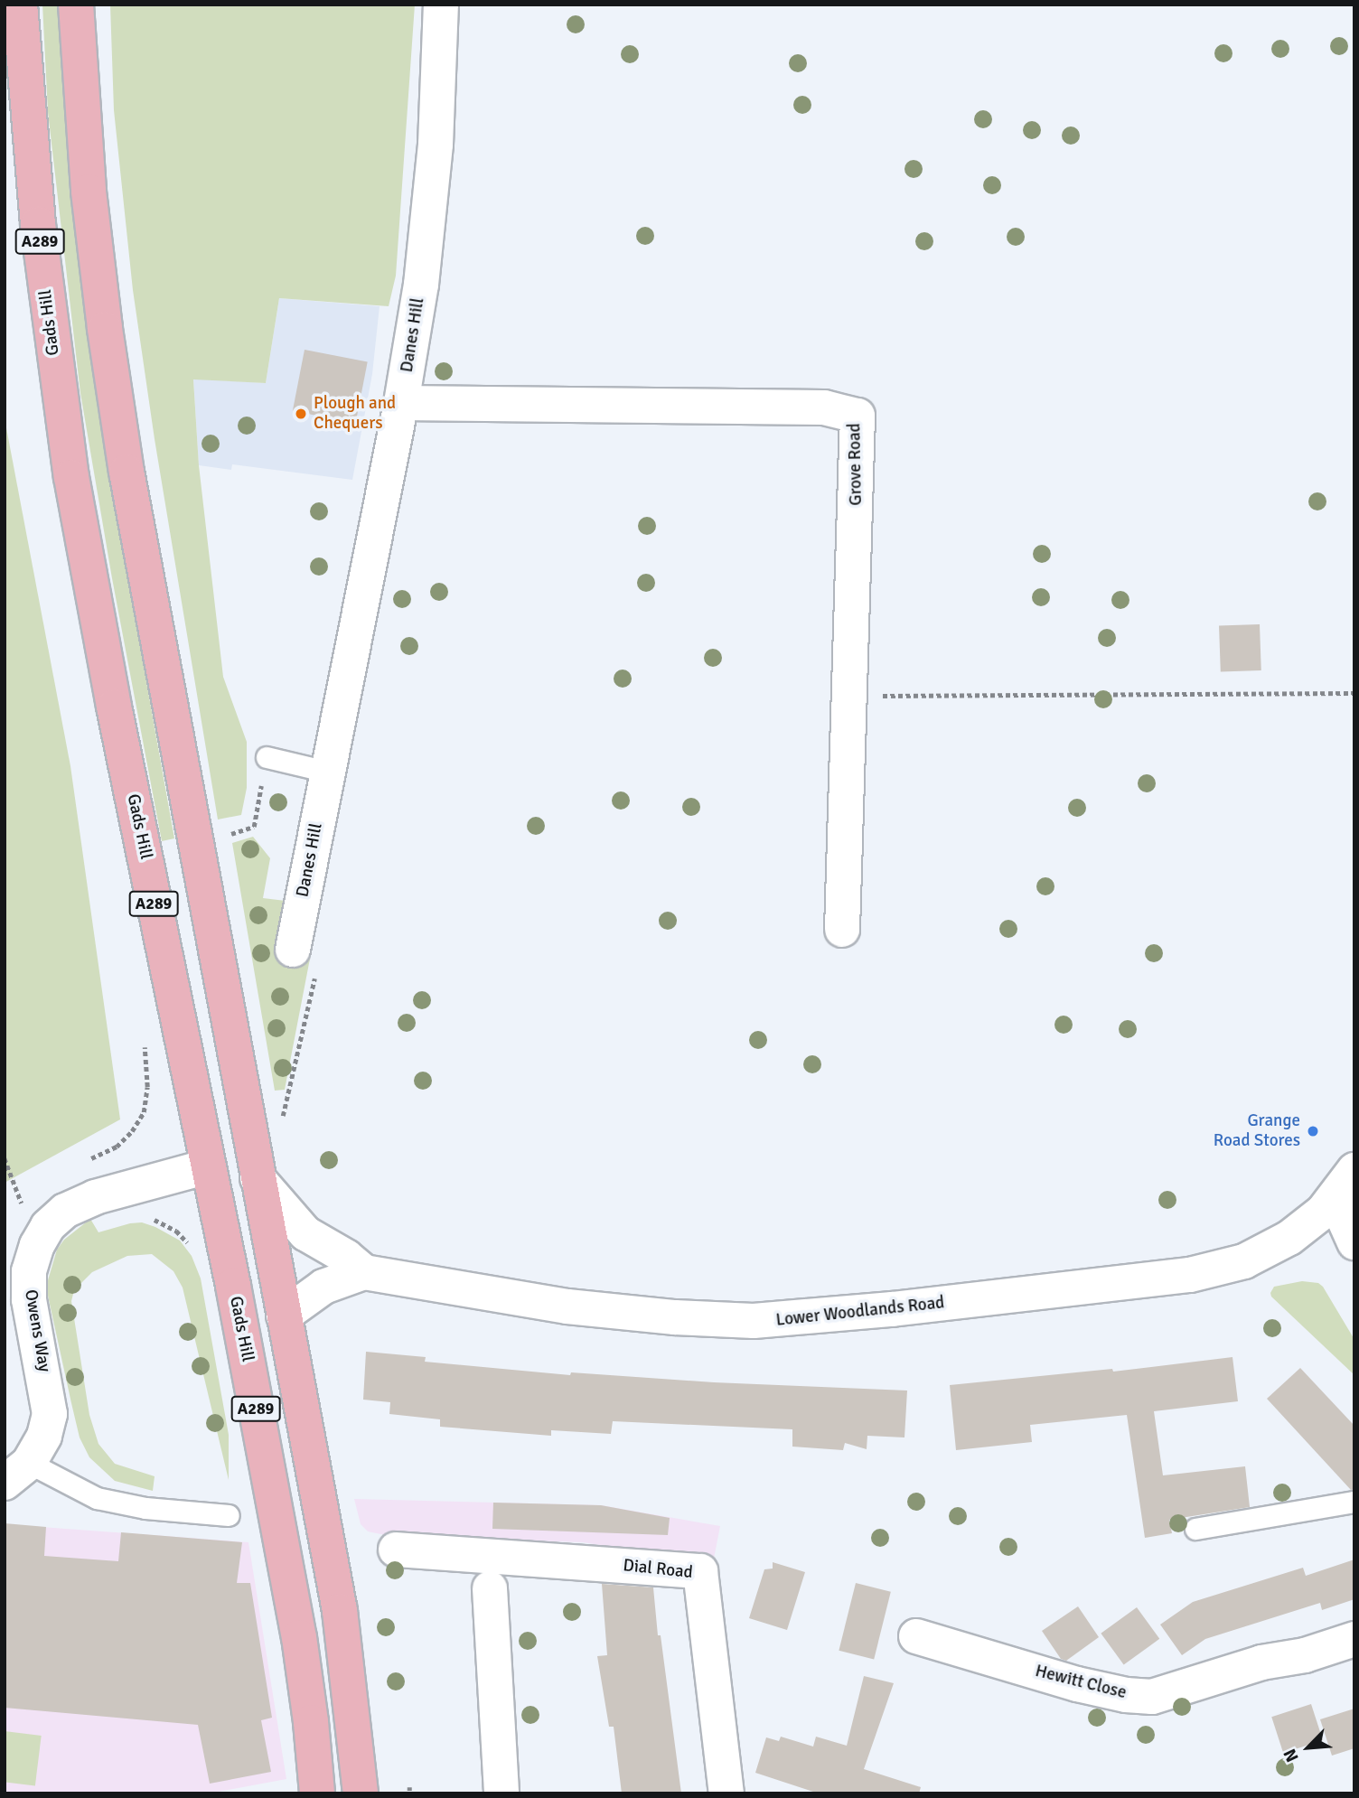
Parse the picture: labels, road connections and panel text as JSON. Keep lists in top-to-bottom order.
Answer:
{
  "streets": {
    "main road": ["A289", "Gads Hill"],
    "street": [
      "Danes Hill",
      "Grove Road",
      "Lower Woodlands Road",
      "Owens Way",
      "Dial Road",
      "Hewitt Close"
    ]
  },
  "crossings": [
    ["A289", "Lower Woodlands Road"],
    ["Gads Hill", "Owens Way"],
    ["Danes Hill", "Grove Road"]
  ],
  "places": ["Plough and Chequers", "Grange Road Stores"],
  "north": "bottom left"
}
